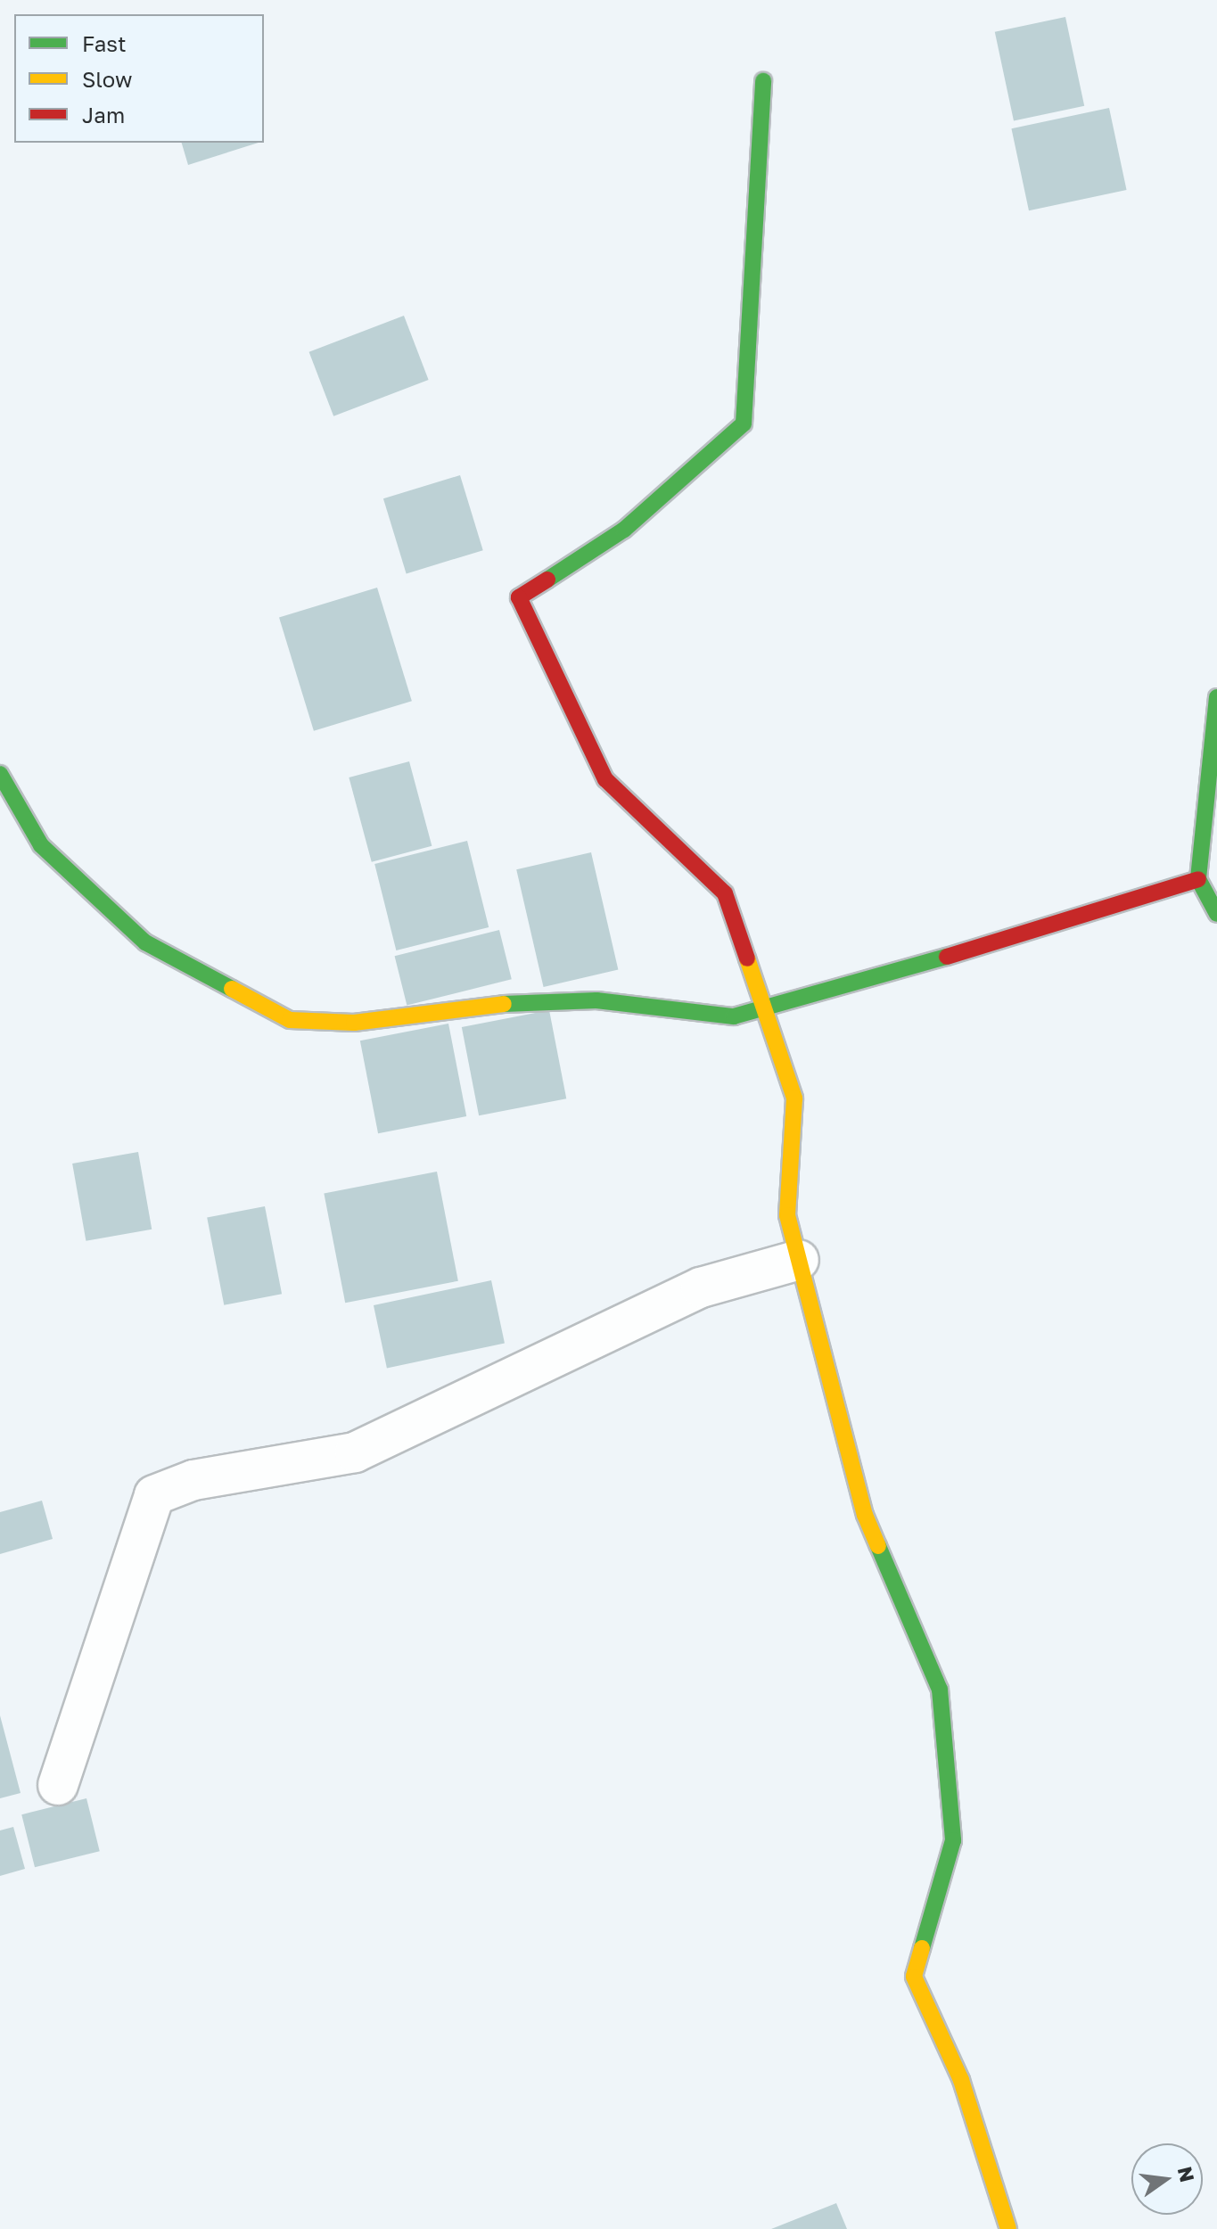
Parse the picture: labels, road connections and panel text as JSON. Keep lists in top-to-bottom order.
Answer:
{
  "legend": ["Fast", "Slow", "Jam"],
  "north": "right"
}
